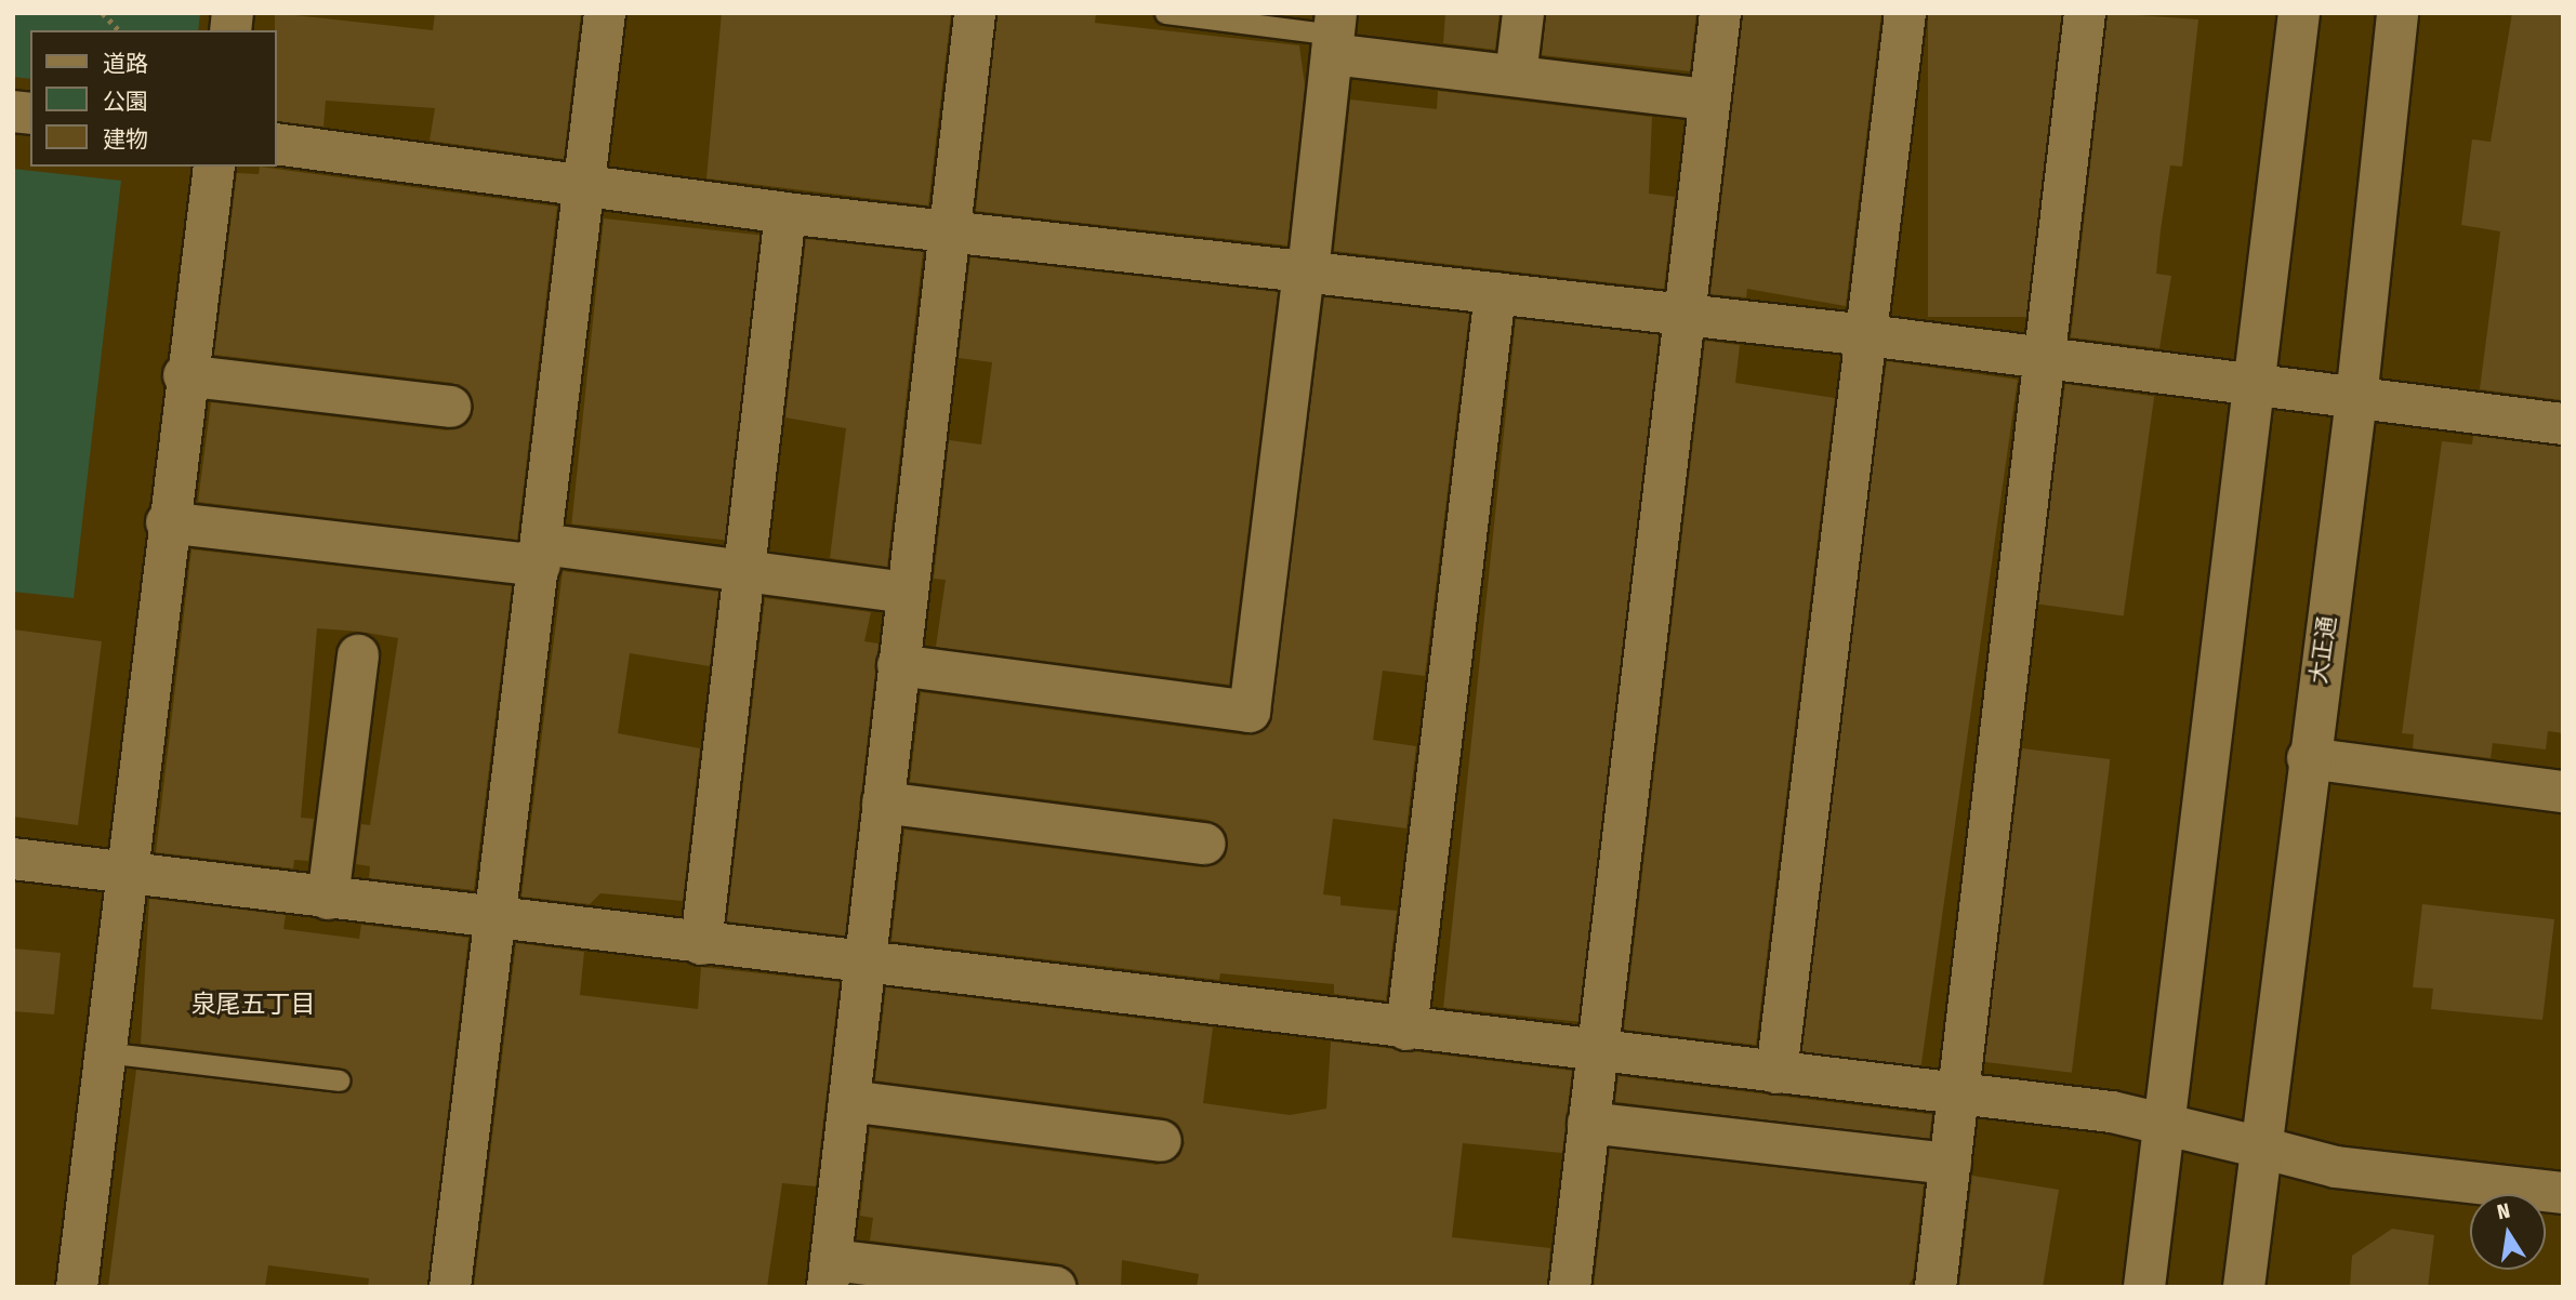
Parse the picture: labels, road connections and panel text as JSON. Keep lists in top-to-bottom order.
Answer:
{
  "streets": {
    "street": ["大正通"]
  },
  "districts": ["泉尾五丁目"],
  "legend": ["道路", "公園", "建物"],
  "north": "top"
}
